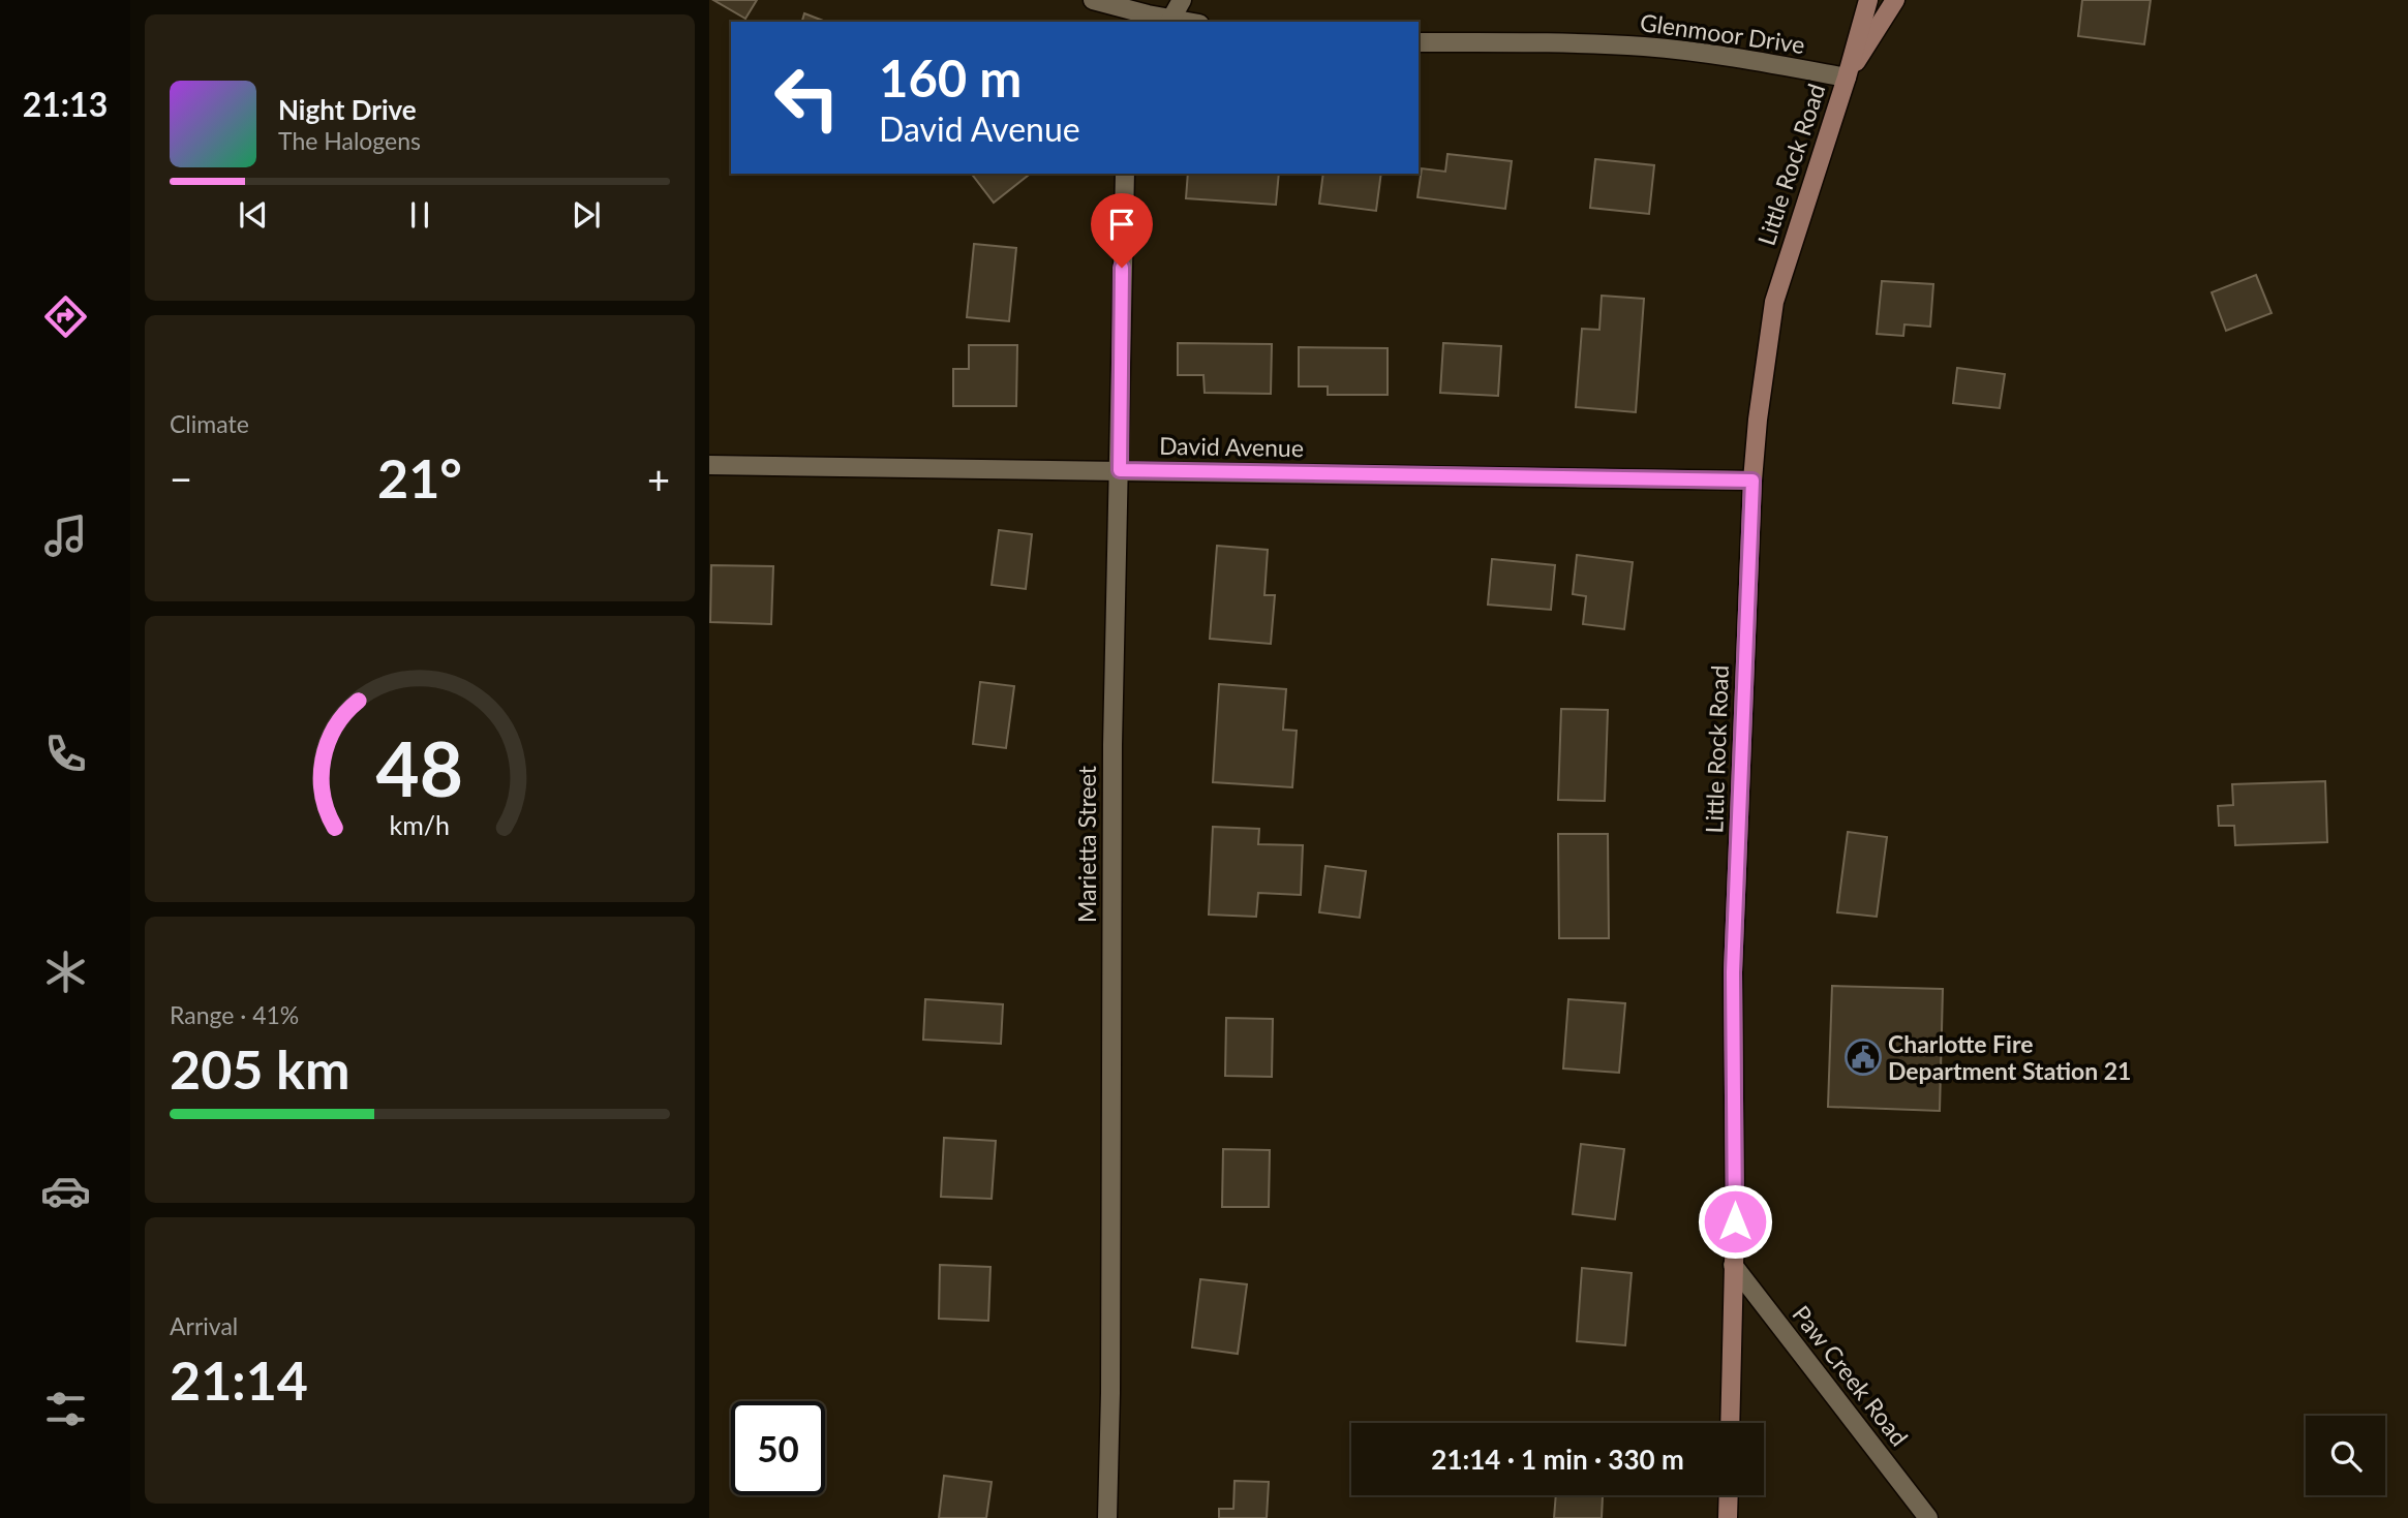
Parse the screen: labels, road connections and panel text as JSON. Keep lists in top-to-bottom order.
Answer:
{
  "streets": {
    "main road": ["Little Rock Road"],
    "street": [
      "Glenmoor Drive",
      "David Avenue",
      "Marietta Street",
      "Paw Creek Road"
    ]
  },
  "crossings": [
    ["Glenmoor Drive", "Little Rock Road"],
    ["Little Rock Road", "David Avenue"],
    ["Little Rock Road", "Paw Creek Road"],
    ["David Avenue", "Marietta Street"]
  ],
  "places": {
    "public building": ["Charlotte Fire Department Station 21"]
  },
  "page": {
    "tabs": "21:13",
    "turn": ["160 m", "David Avenue"],
    "song": ["Night Drive", "The Halogens"],
    "tile": [
      "Climate",
      ["Range · 41%", "205 km"],
      ["Arrival", "21:14"]
    ],
    "heat": ["−", "21°", "+"],
    "limit": "50",
    "trip": "21:14 · 1 min · 330 m",
    "gauge": ["48", "km/h"]
  }
}
